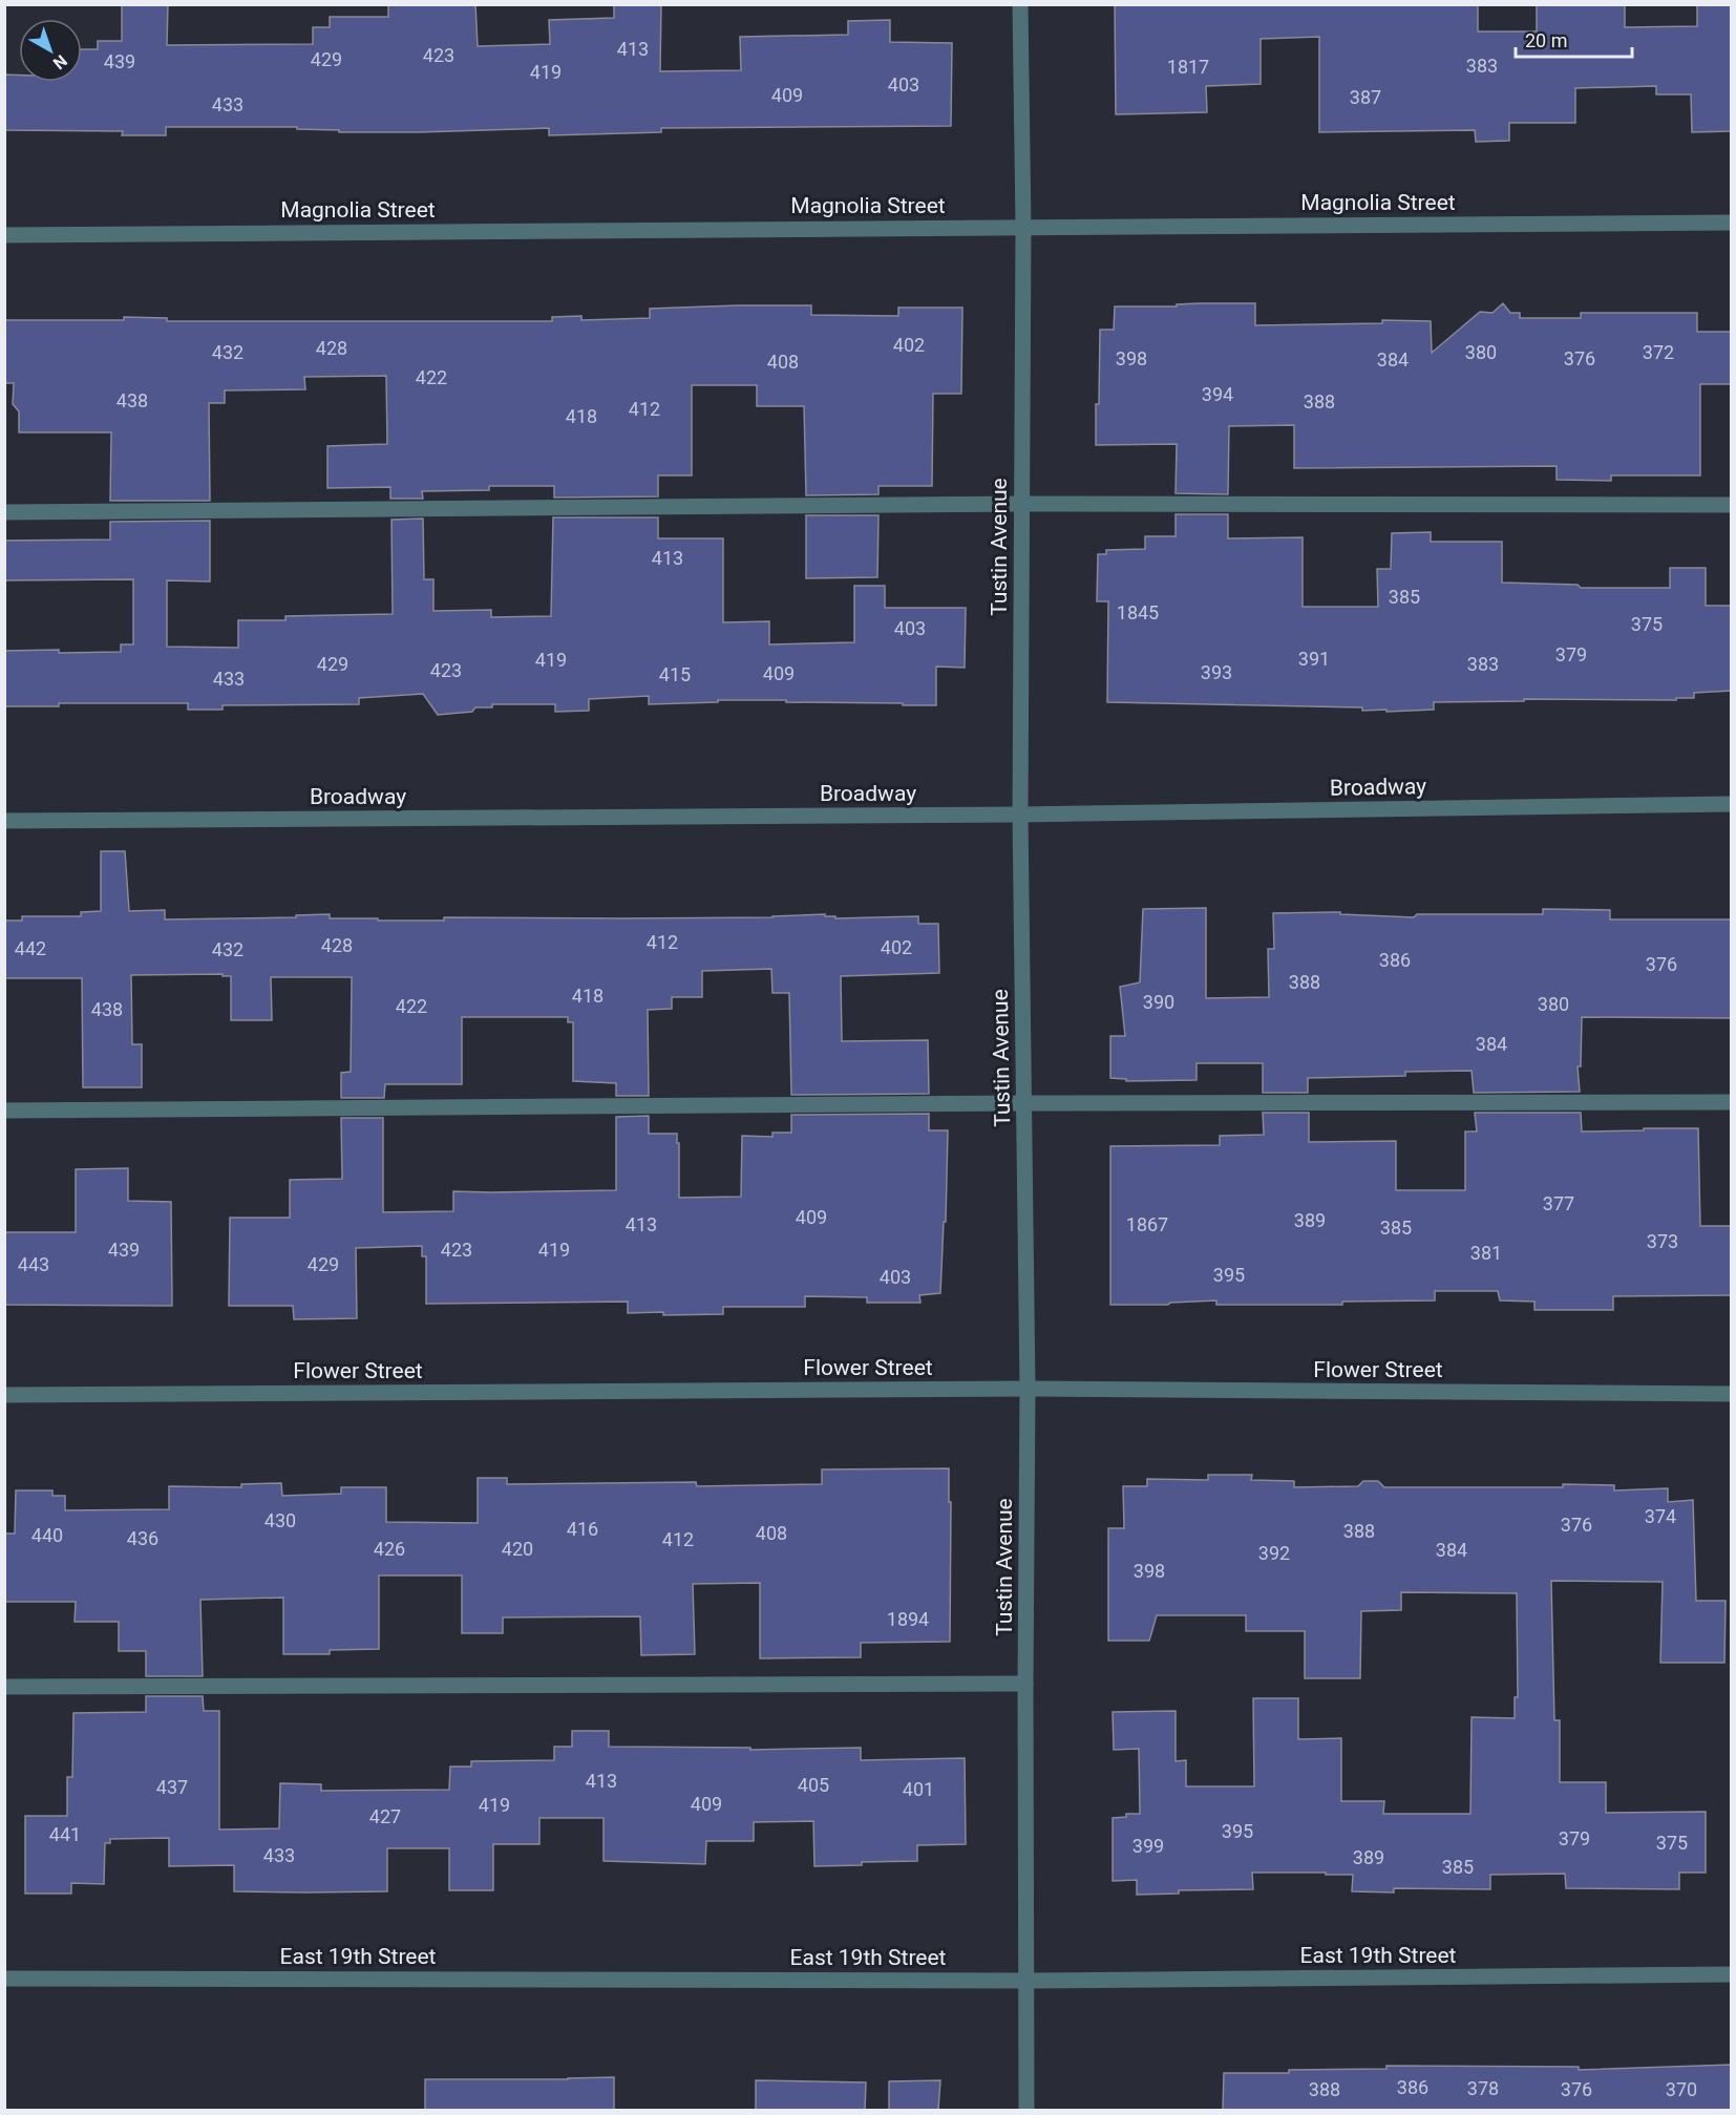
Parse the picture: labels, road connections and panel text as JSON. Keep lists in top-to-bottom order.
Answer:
{
  "streets": {
    "street": [
      "Magnolia Street",
      "Tustin Avenue",
      "Broadway",
      "Flower Street",
      "East 19th Street"
    ]
  },
  "crossings": [
    ["Magnolia Street", "Tustin Avenue"],
    ["Tustin Avenue", "Broadway"],
    ["Tustin Avenue", "Flower Street"],
    ["Tustin Avenue", "East 19th Street"]
  ],
  "house_numbers": [
    "413",
    "423",
    "429",
    "439",
    "383",
    "1817",
    "419",
    "403",
    "409",
    "387",
    "433",
    "402",
    "428",
    "432",
    "380",
    "372",
    "398",
    "376",
    "384",
    "408",
    "422",
    "394",
    "438",
    "388",
    "412",
    "418",
    "413",
    "385",
    "1845",
    "375",
    "403",
    "379",
    "391",
    "419",
    "429",
    "383",
    "423",
    "393",
    "409",
    "415",
    "433",
    "412",
    "428",
    "402",
    "442",
    "432",
    "386",
    "376",
    "388",
    "418",
    "390",
    "380",
    "422",
    "438",
    "384",
    "377",
    "409",
    "389",
    "413",
    "1867",
    "385",
    "373",
    "439",
    "423",
    "419",
    "381",
    "443",
    "429",
    "395",
    "403",
    "374",
    "430",
    "376",
    "416",
    "388",
    "408",
    "440",
    "436",
    "412",
    "426",
    "420",
    "384",
    "392",
    "398",
    "1894",
    "413",
    "405",
    "437",
    "401",
    "409",
    "419",
    "427",
    "395",
    "441",
    "379",
    "375",
    "399",
    "433",
    "389",
    "385",
    "386",
    "378",
    "388",
    "376",
    "370"
  ],
  "scale_bar": "20 m",
  "north": "bottom right"
}
